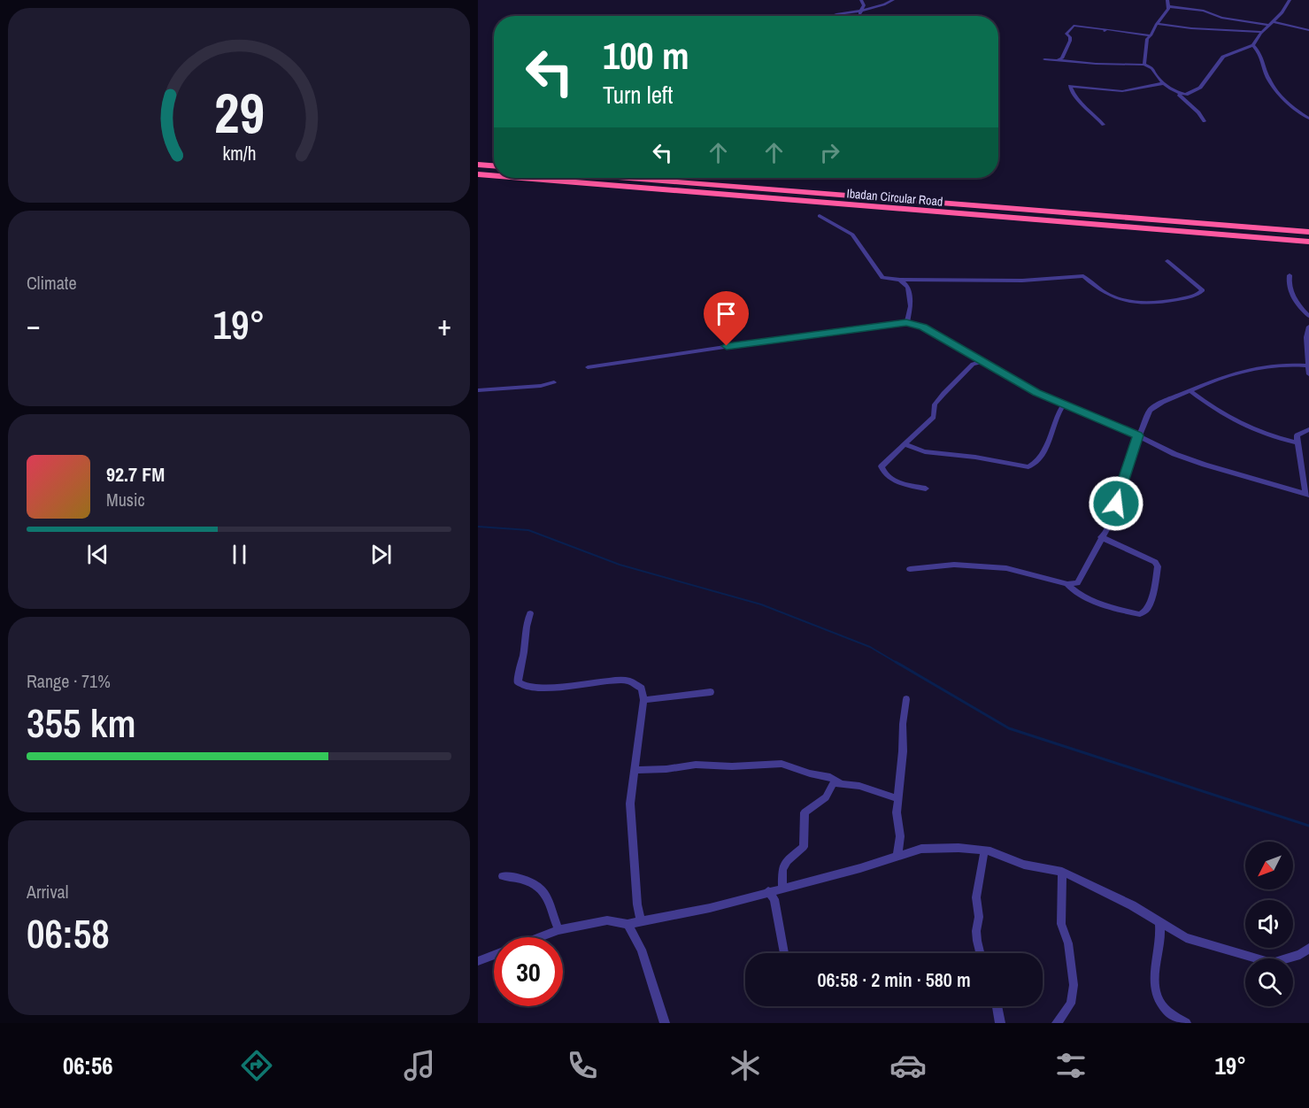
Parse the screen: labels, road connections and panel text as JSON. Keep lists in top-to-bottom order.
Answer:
{
  "streets": {
    "highway": ["Ibadan Circular Road"]
  },
  "north": "bottom left",
  "page": {
    "turn": ["100 m", "Turn left"],
    "tile": [
      "Climate",
      ["Range · 71%", "355 km"],
      ["Arrival", "06:58"]
    ],
    "heat": ["−", "19°", "+"],
    "song": ["92.7 FM", "Music"],
    "limit": "30",
    "trip": "06:58 · 2 min · 580 m",
    "tabs": ["06:56", "19°"],
    "gauge": ["29", "km/h"]
  }
}
